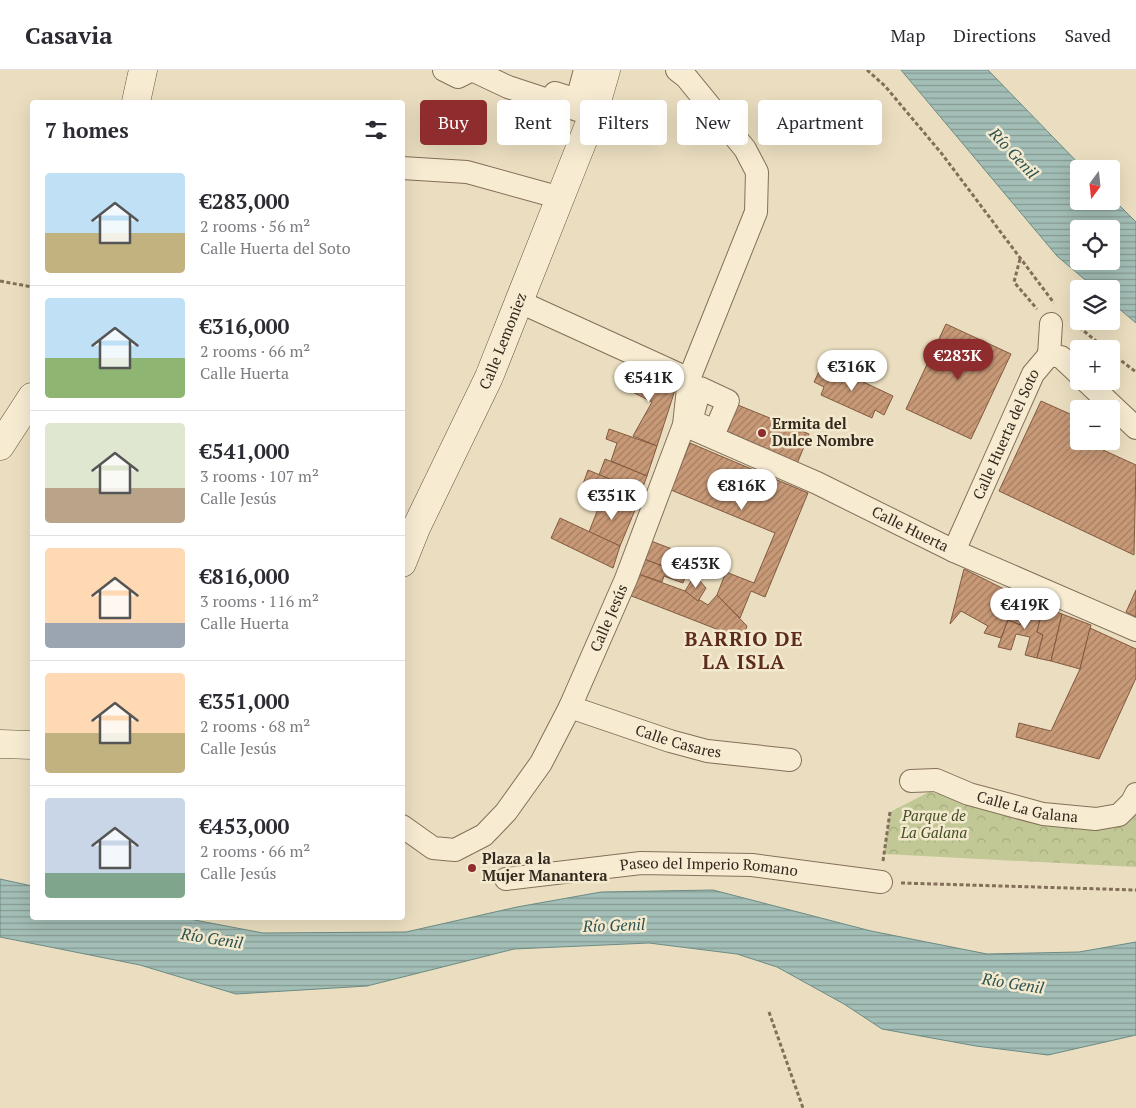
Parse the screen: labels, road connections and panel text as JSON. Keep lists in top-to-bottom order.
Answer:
{
  "streets": {
    "street": [
      "Calle Lemoniez",
      "Calle Huerta del Soto",
      "Calle Huerta",
      "Calle Jesús",
      "Calle Casares",
      "Calle La Galana",
      "Paseo del Imperio Romano"
    ]
  },
  "crossings": [
    ["Calle Huerta del Soto", "Calle Huerta"],
    ["Calle Huerta", "Calle Jesús"],
    ["Calle Jesús", "Calle Casares"]
  ],
  "districts": ["BARRIO DE LA ISLA"],
  "water": ["Río Genil"],
  "parks": ["Parque de La Galana"],
  "places": ["Ermita del Dulce Nombre", "Plaza a la Mujer Manantera"],
  "north": "bottom",
  "page": {
    "header": "Casavia",
    "nav": ["Map", "Directions", "Saved"],
    "chip": [
      "Buy",
      "Rent",
      "Filters",
      "New",
      "Apartment"
    ],
    "heading": "7 homes",
    "map_buttons": ["+", "−"],
    "list": [
      {
        "name": "€283,000",
        "note": "2 rooms · 56 m² · Calle Huerta del Soto"
      },
      {
        "name": "€316,000",
        "note": "2 rooms · 66 m² · Calle Huerta"
      },
      {
        "name": "€541,000",
        "note": "3 rooms · 107 m² · Calle Jesús"
      },
      {
        "name": "€816,000",
        "note": "3 rooms · 116 m² · Calle Huerta"
      },
      {
        "name": "€351,000",
        "note": "2 rooms · 68 m² · Calle Jesús"
      },
      {
        "name": "€453,000",
        "note": "2 rooms · 66 m² · Calle Jesús"
      }
    ],
    "price": [
      "€283K",
      "€316K",
      "€541K",
      "€816K",
      "€351K",
      "€453K",
      "€419K"
    ]
  }
}
